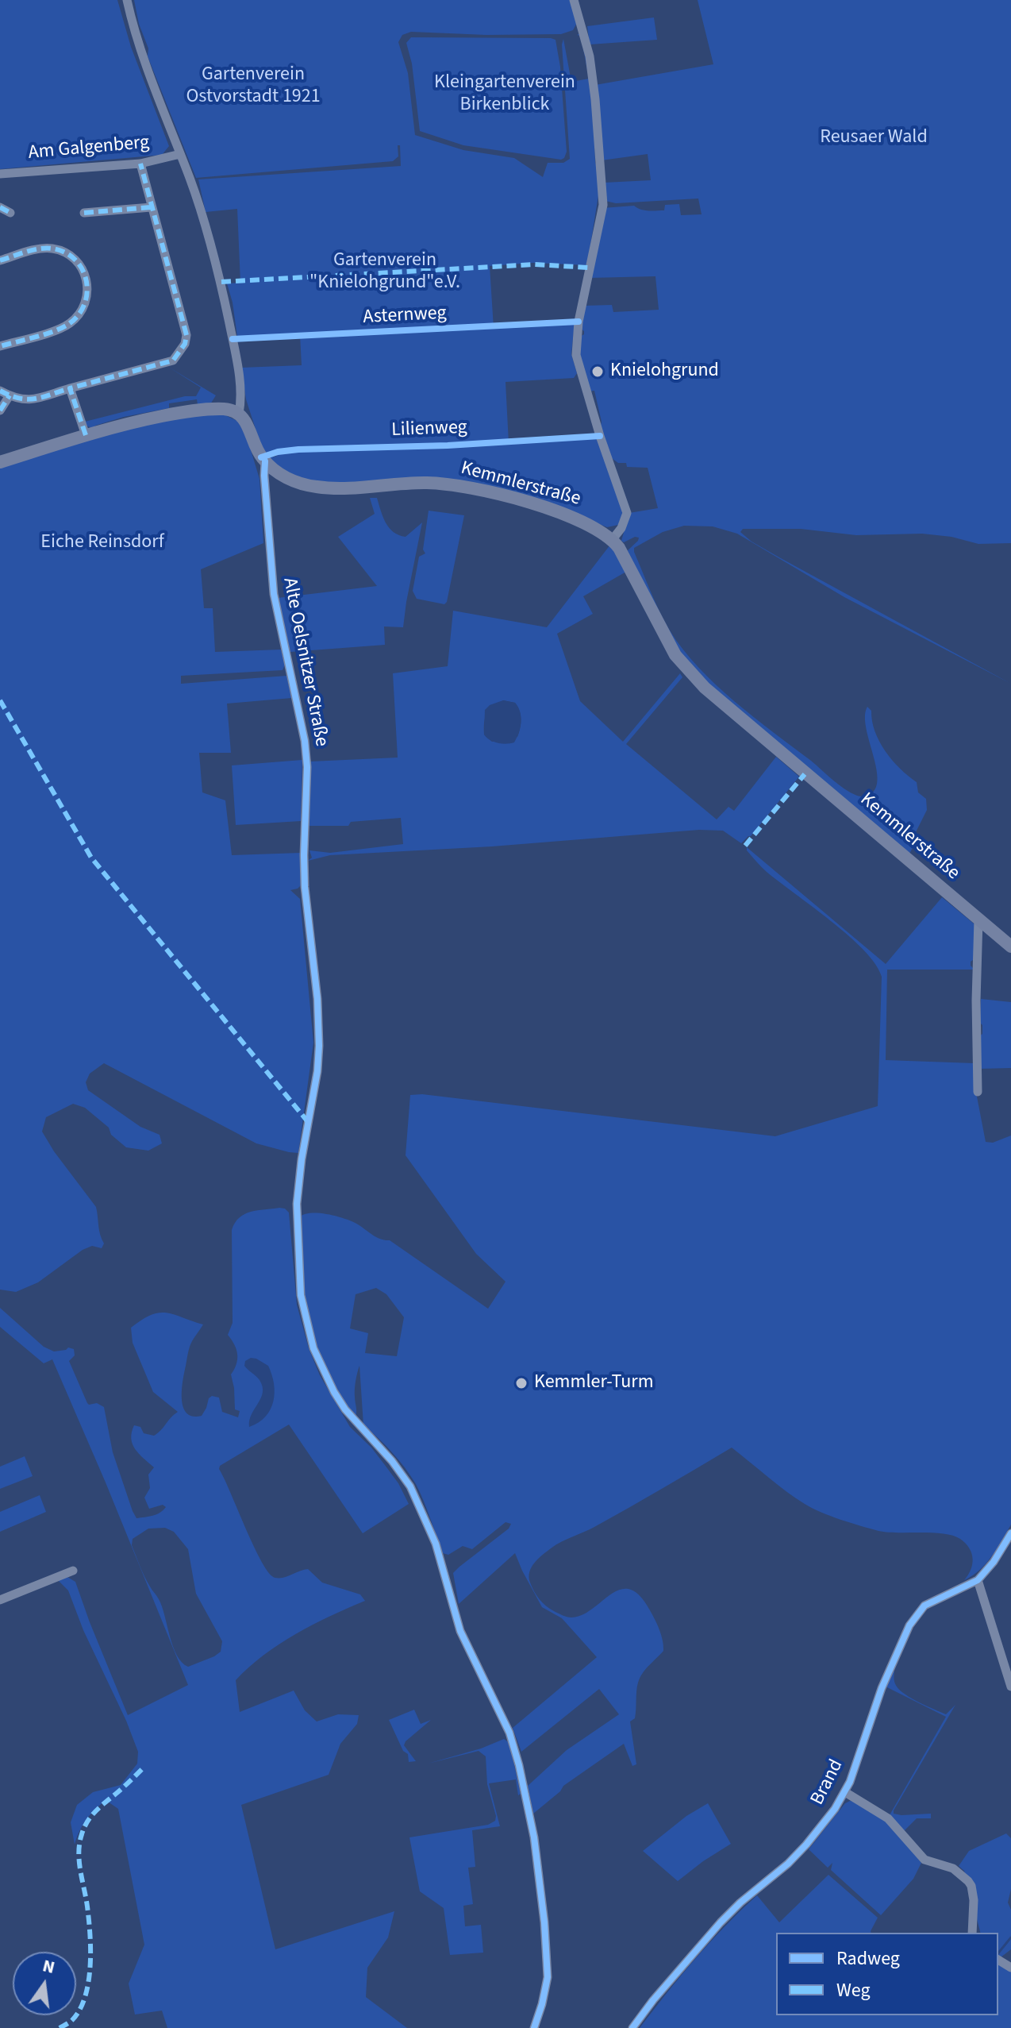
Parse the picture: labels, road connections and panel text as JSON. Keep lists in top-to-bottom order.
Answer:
{
  "streets": {
    "street": [
      "Am Galgenberg",
      "Kemmlerstraße",
      "Alte Oelsnitzer Straße",
      "Brand"
    ],
    "cycle path": ["Asternweg", "Lilienweg"]
  },
  "crossings": [
    ["Kemmlerstraße", "Alte Oelsnitzer Straße"]
  ],
  "parks": [
    "Gartenverein Ostvorstadt 1921",
    "Kleingartenverein Birkenblick",
    "Reusaer Wald",
    "Gartenverein \"Knielohgrund\"e.V.",
    "Eiche Reinsdorf"
  ],
  "places": ["Knielohgrund", "Kemmler-Turm"],
  "legend": ["Radweg", "Weg"],
  "north": "top"
}
